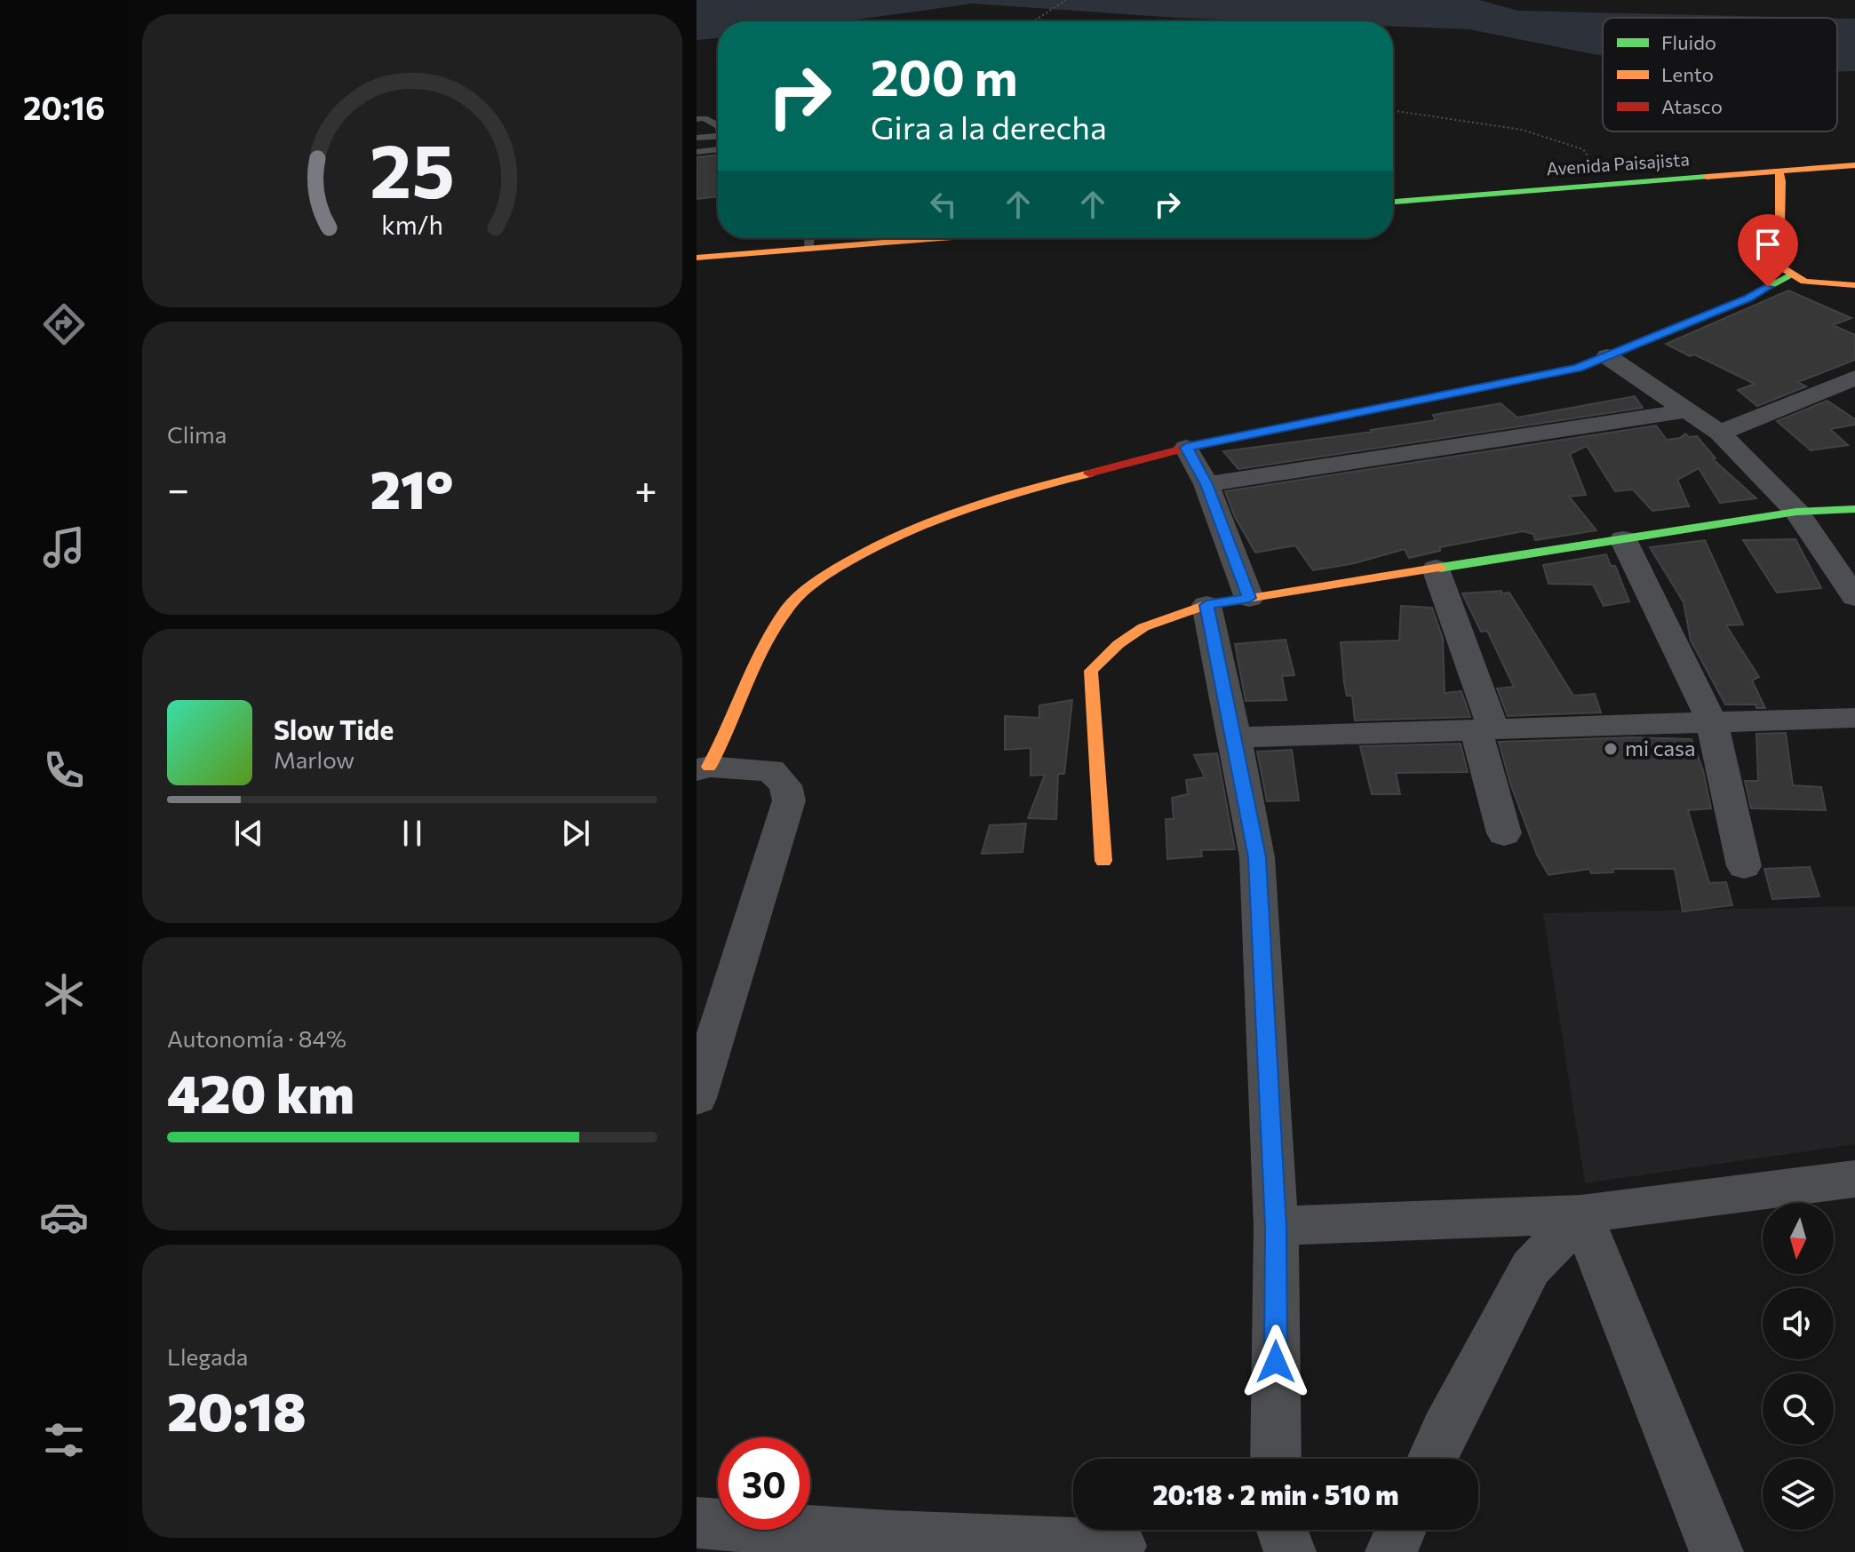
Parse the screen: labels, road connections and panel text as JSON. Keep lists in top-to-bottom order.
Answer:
{
  "streets": {
    "street": ["Avenida Paisajista"]
  },
  "places": ["mi casa"],
  "legend": ["Fluido", "Lento", "Atasco"],
  "north": "bottom",
  "page": {
    "tabs": "20:16",
    "turn": ["200 m", "Gira a la derecha"],
    "tile": [
      "Clima",
      ["Autonomía · 84%", "420 km"],
      ["Llegada", "20:18"]
    ],
    "heat": ["−", "21°", "+"],
    "song": ["Slow Tide", "Marlow"],
    "limit": "30",
    "trip": "20:18 · 2 min · 510 m",
    "gauge": ["25", "km/h"]
  }
}
